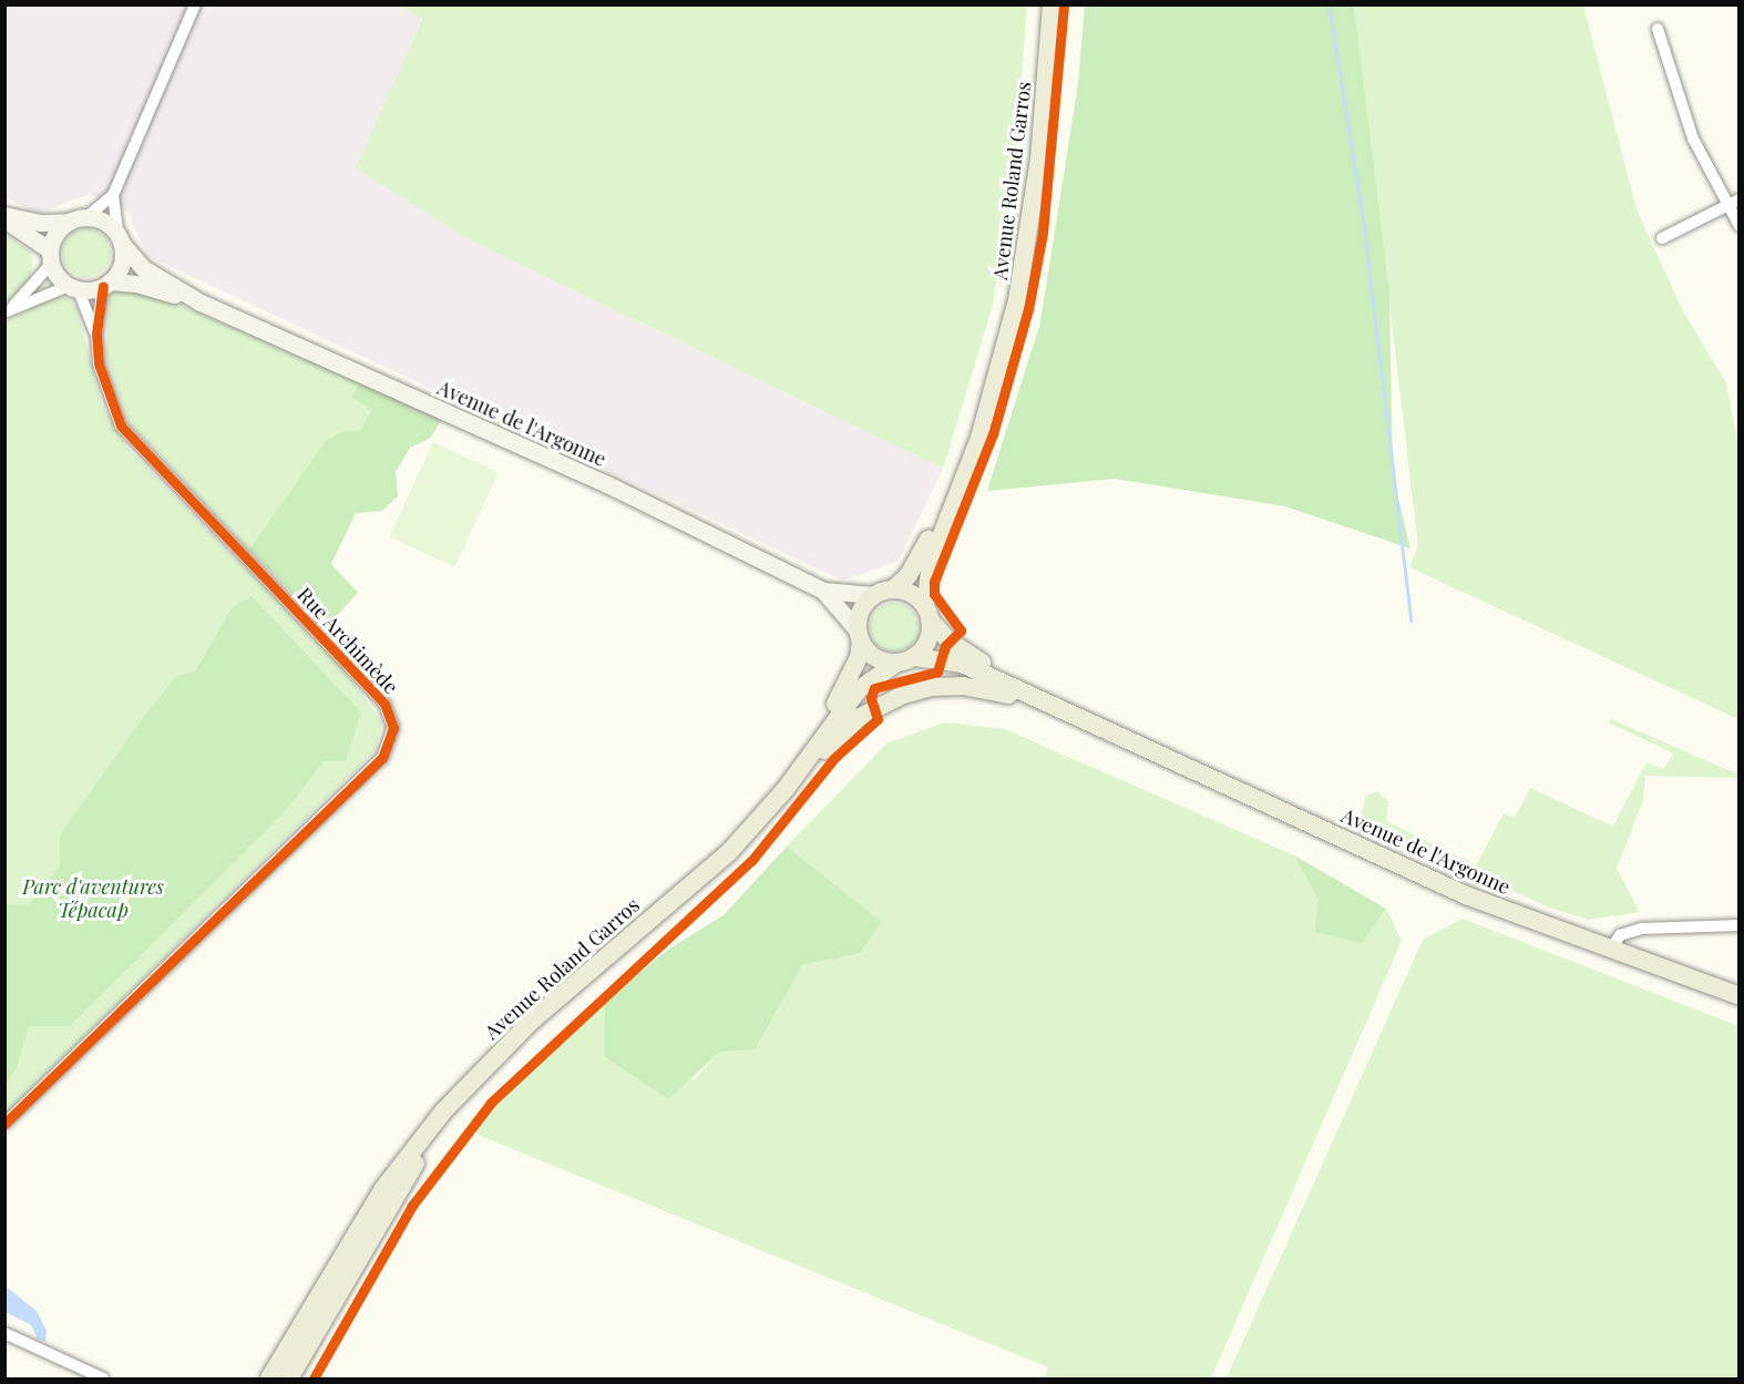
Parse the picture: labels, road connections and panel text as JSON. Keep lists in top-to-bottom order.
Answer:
{
  "streets": {
    "main road": ["Avenue Roland Garros", "Avenue de l'Argonne"],
    "street": ["Rue Archimède"]
  },
  "crossings": [
    ["Avenue Roland Garros", "Avenue de l'Argonne"],
    ["Avenue de l'Argonne", "Rue Archimède"]
  ],
  "parks": ["Parc d'aventures Tépacap"]
}
